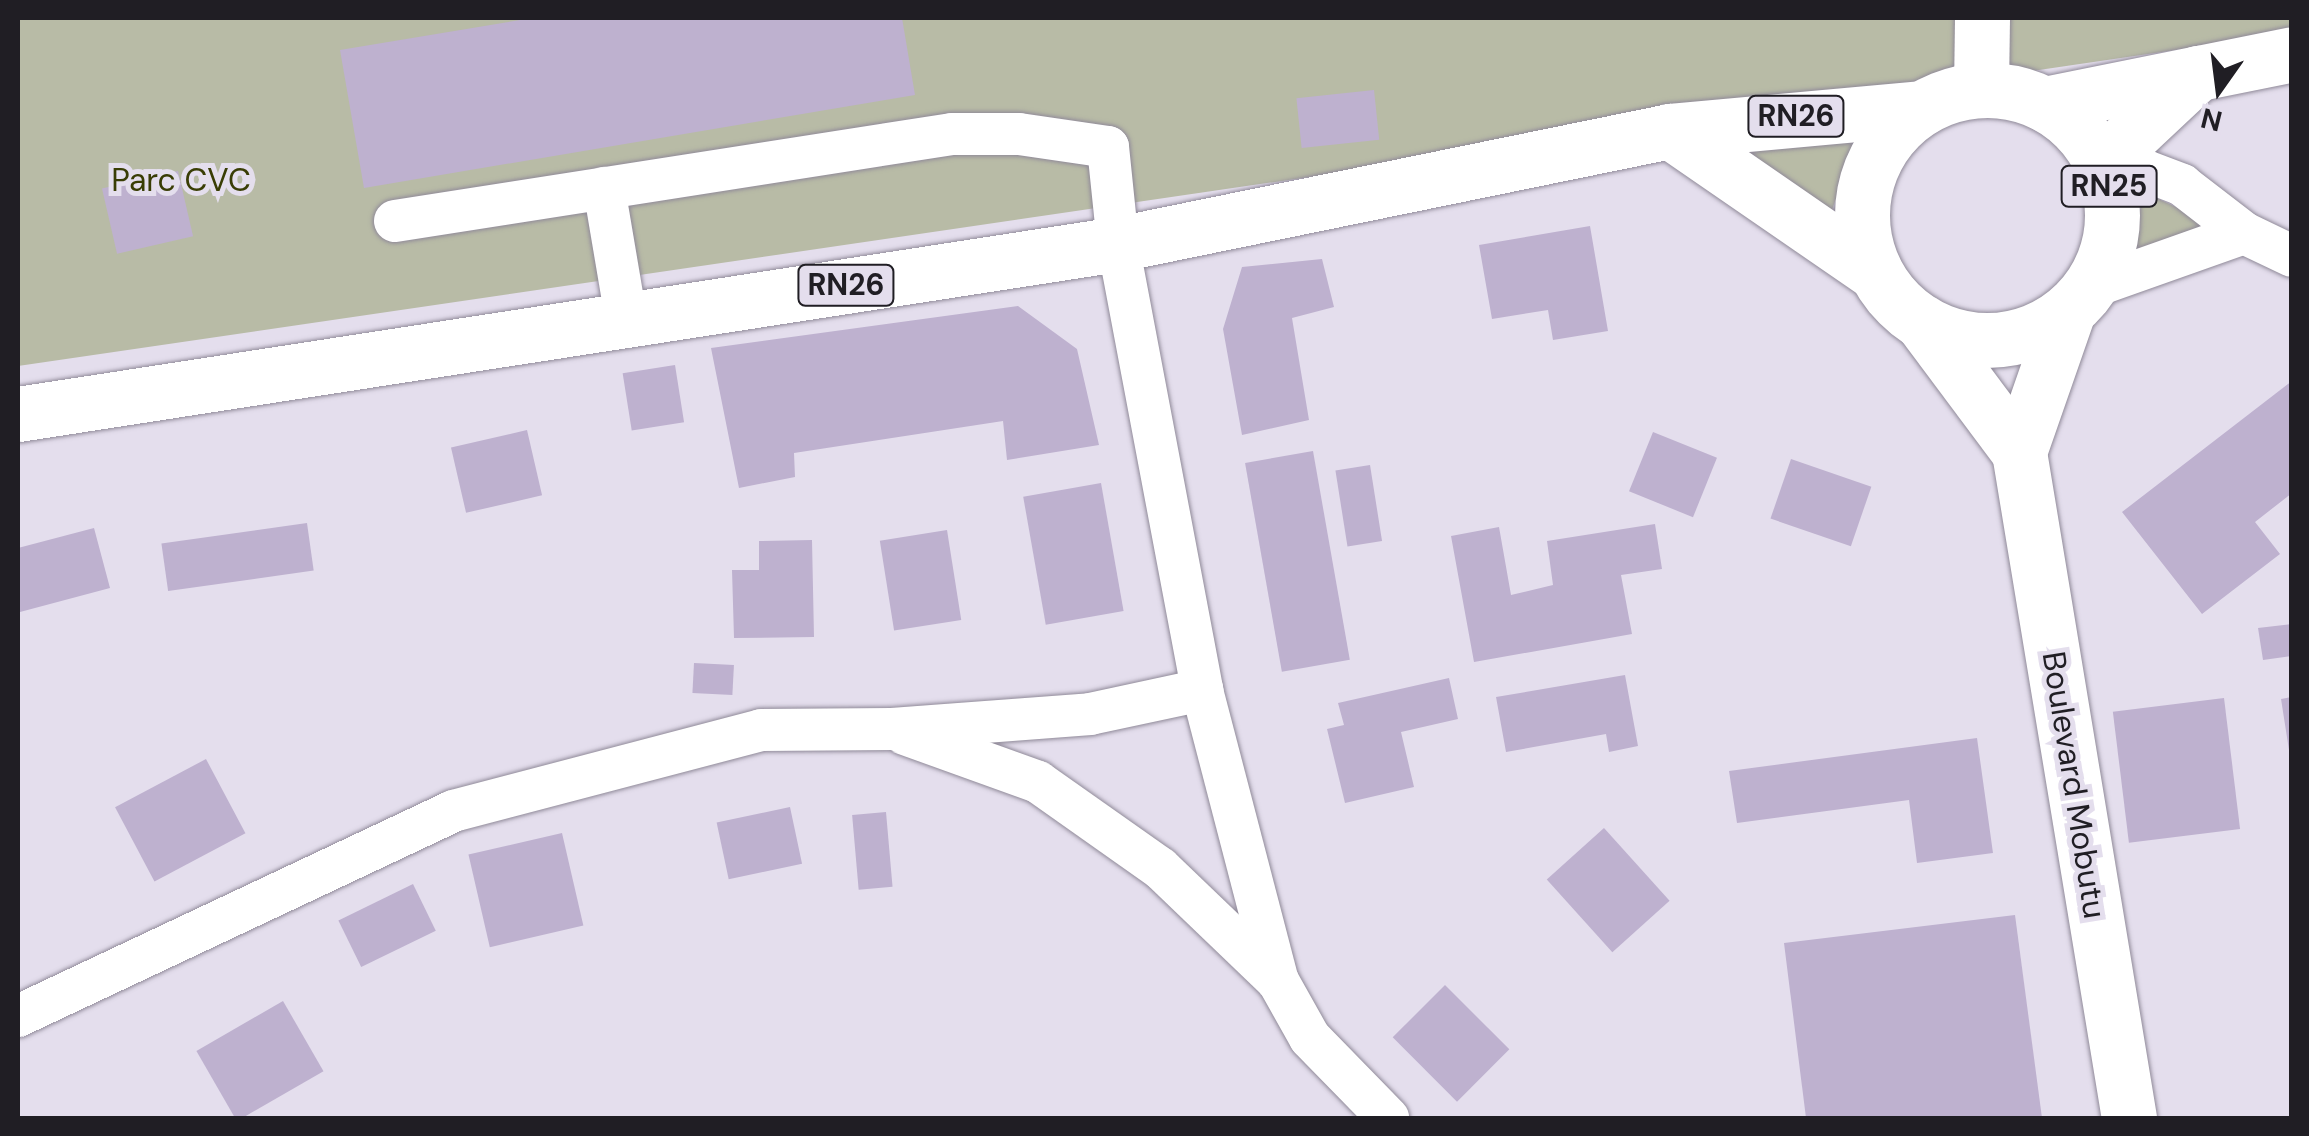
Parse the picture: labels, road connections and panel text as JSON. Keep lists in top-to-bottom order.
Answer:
{
  "streets": {
    "main road": ["RN26", "RN25", "Boulevard Mobutu"]
  },
  "crossings": [
    ["RN26", "RN25"],
    ["RN25", "Boulevard Mobutu"]
  ],
  "parks": ["Parc CVC"],
  "north": "bottom"
}
